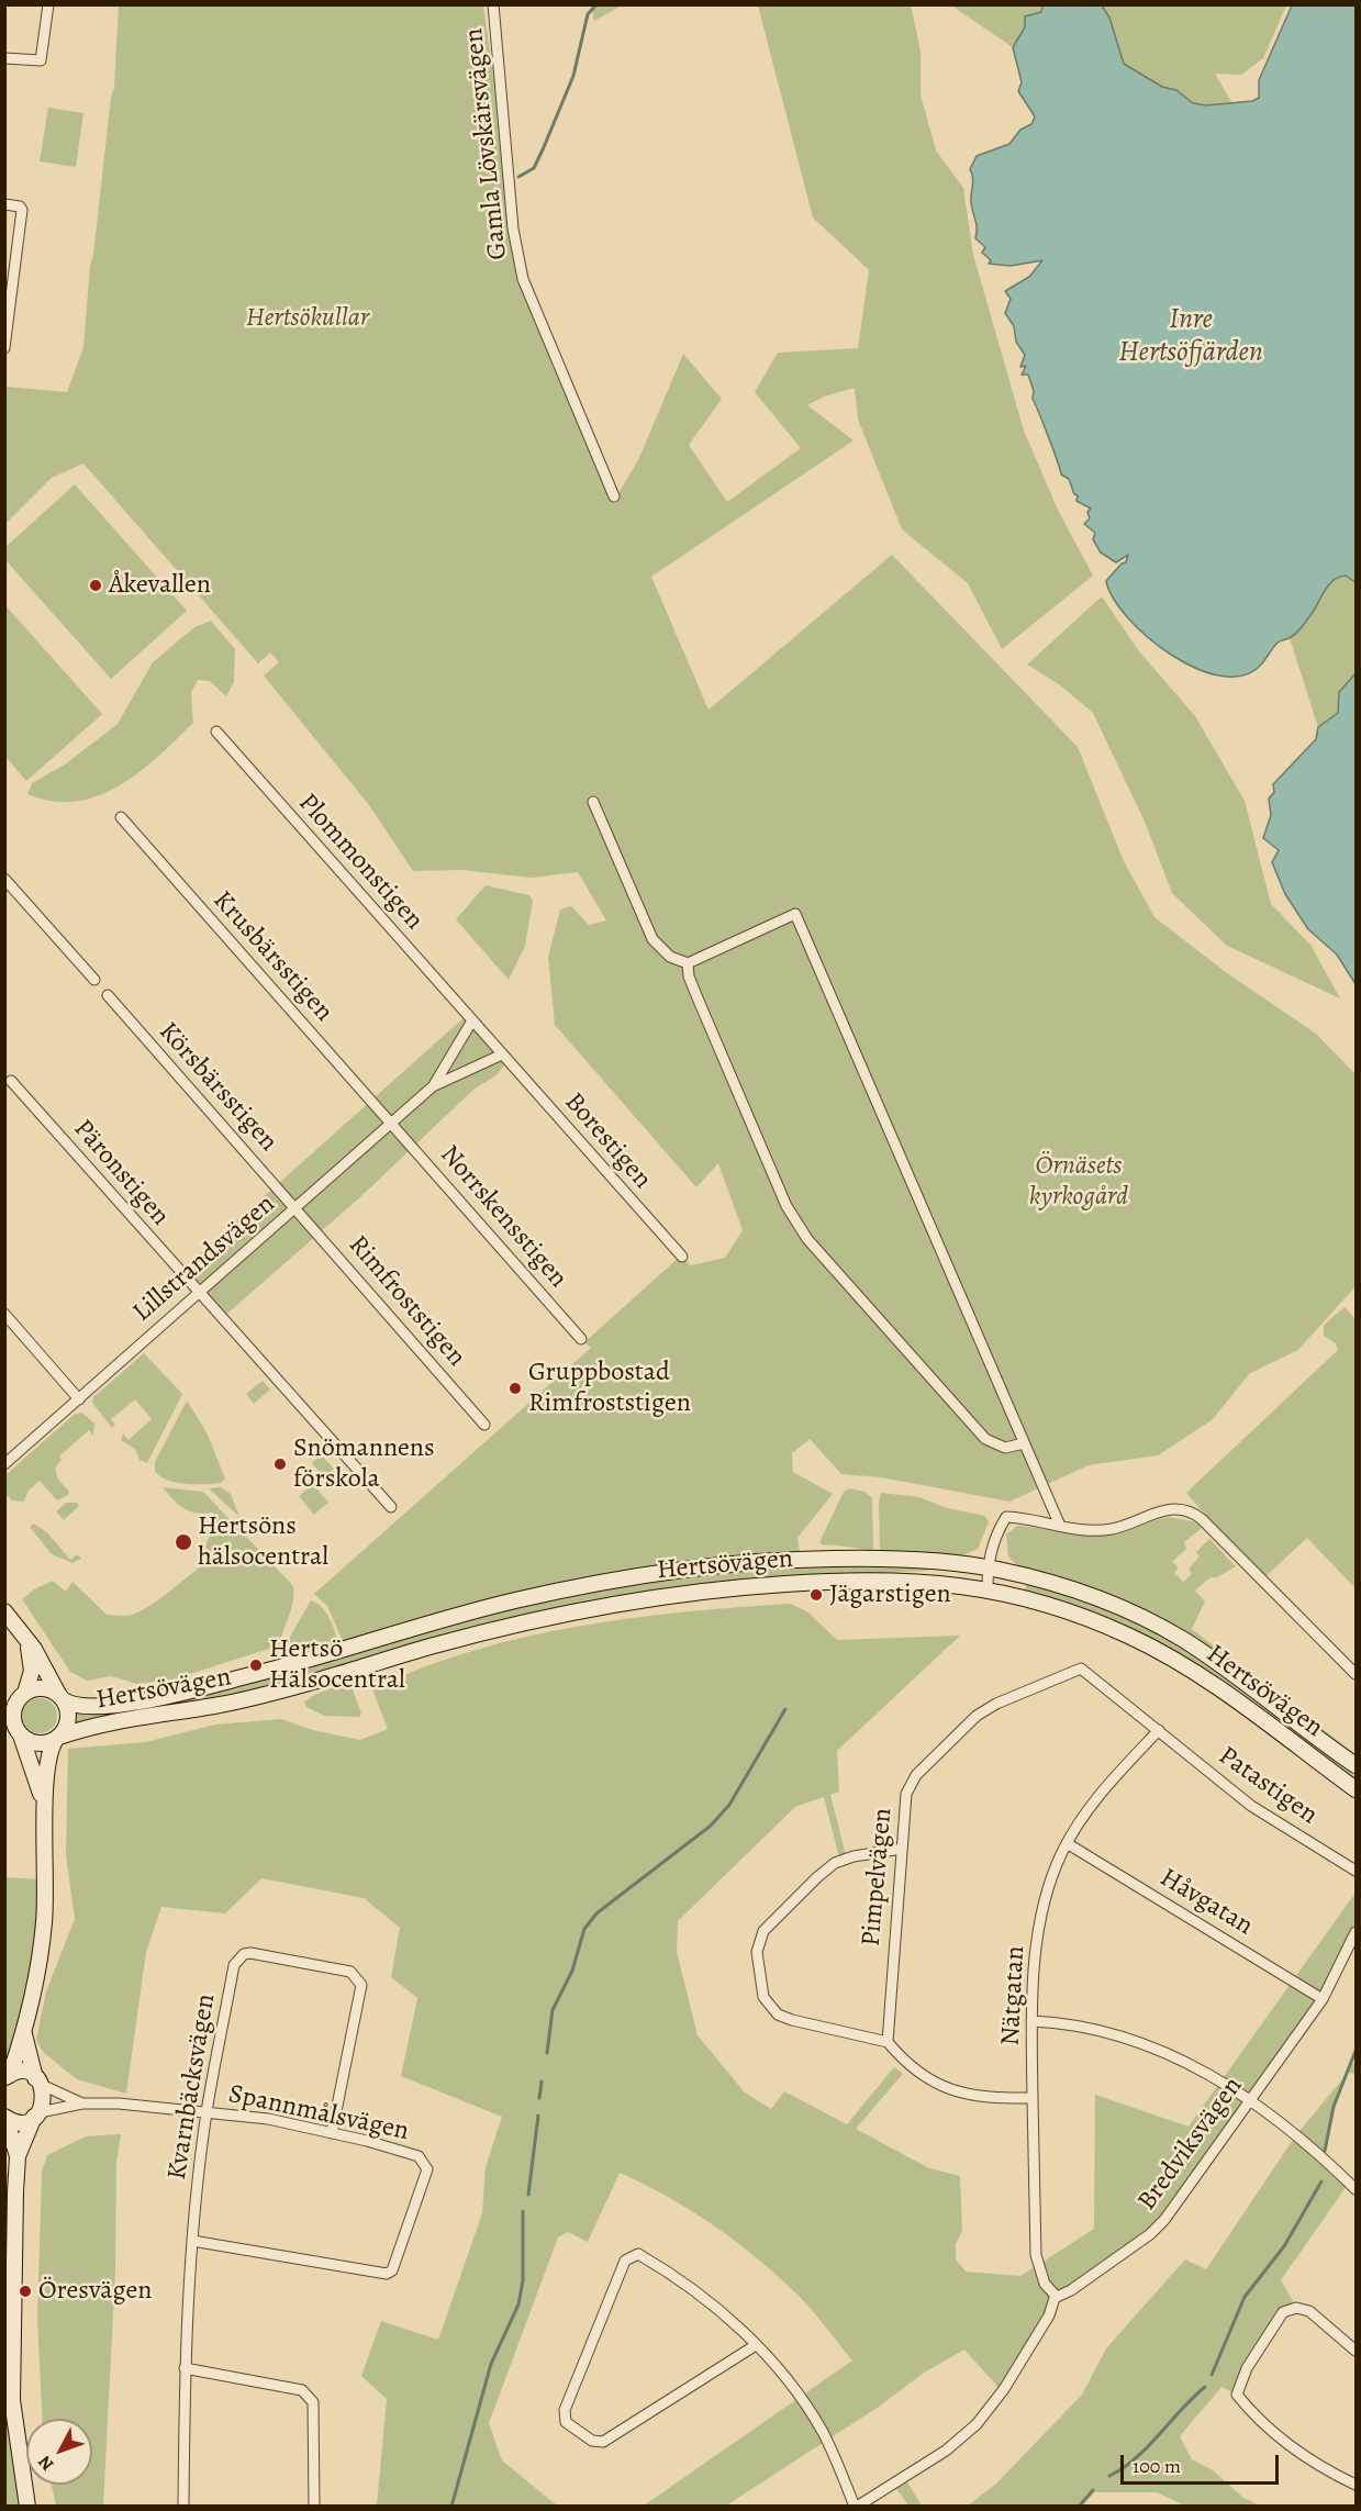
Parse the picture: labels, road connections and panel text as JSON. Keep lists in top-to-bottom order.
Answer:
{
  "streets": {
    "main road": ["Hertsövägen"],
    "street": [
      "Gamla Lövskärsvägen",
      "Plommonstigen",
      "Krusbärsstigen",
      "Körsbärsstigen",
      "Borestigen",
      "Päronstigen",
      "Norrskensstigen",
      "Lillstrandsvägen",
      "Rimfroststigen",
      "Patastigen",
      "Pimpelvägen",
      "Håvgatan",
      "Nätgatan",
      "Kvarnbäcksvägen",
      "Spannmålsvägen",
      "Bredviksvägen"
    ]
  },
  "crossings": [
    ["Plommonstigen", "Lillstrandsvägen"],
    ["Krusbärsstigen", "Norrskensstigen"],
    ["Krusbärsstigen", "Lillstrandsvägen"],
    ["Körsbärsstigen", "Lillstrandsvägen"],
    ["Körsbärsstigen", "Rimfroststigen"],
    ["Borestigen", "Lillstrandsvägen"],
    ["Päronstigen", "Lillstrandsvägen"],
    ["Norrskensstigen", "Lillstrandsvägen"],
    ["Lillstrandsvägen", "Rimfroststigen"],
    ["Patastigen", "Pimpelvägen"],
    ["Patastigen", "Nätgatan"],
    ["Pimpelvägen", "Nätgatan"],
    ["Håvgatan", "Nätgatan"],
    ["Håvgatan", "Bredviksvägen"],
    ["Nätgatan", "Bredviksvägen"],
    ["Kvarnbäcksvägen", "Spannmålsvägen"]
  ],
  "water": ["Inre Hertsöfjärden"],
  "parks": ["Hertsökullar", "Örnäsets kyrkogård"],
  "places": [
    "Åkevallen",
    "Gruppbostad Rimfroststigen",
    "Snömannens förskola",
    "Hertsöns hälsocentral",
    "Jägarstigen",
    "Hertsö Hälsocentral",
    "Öresvägen"
  ],
  "scale_bar": "100 m",
  "north": "bottom left"
}
